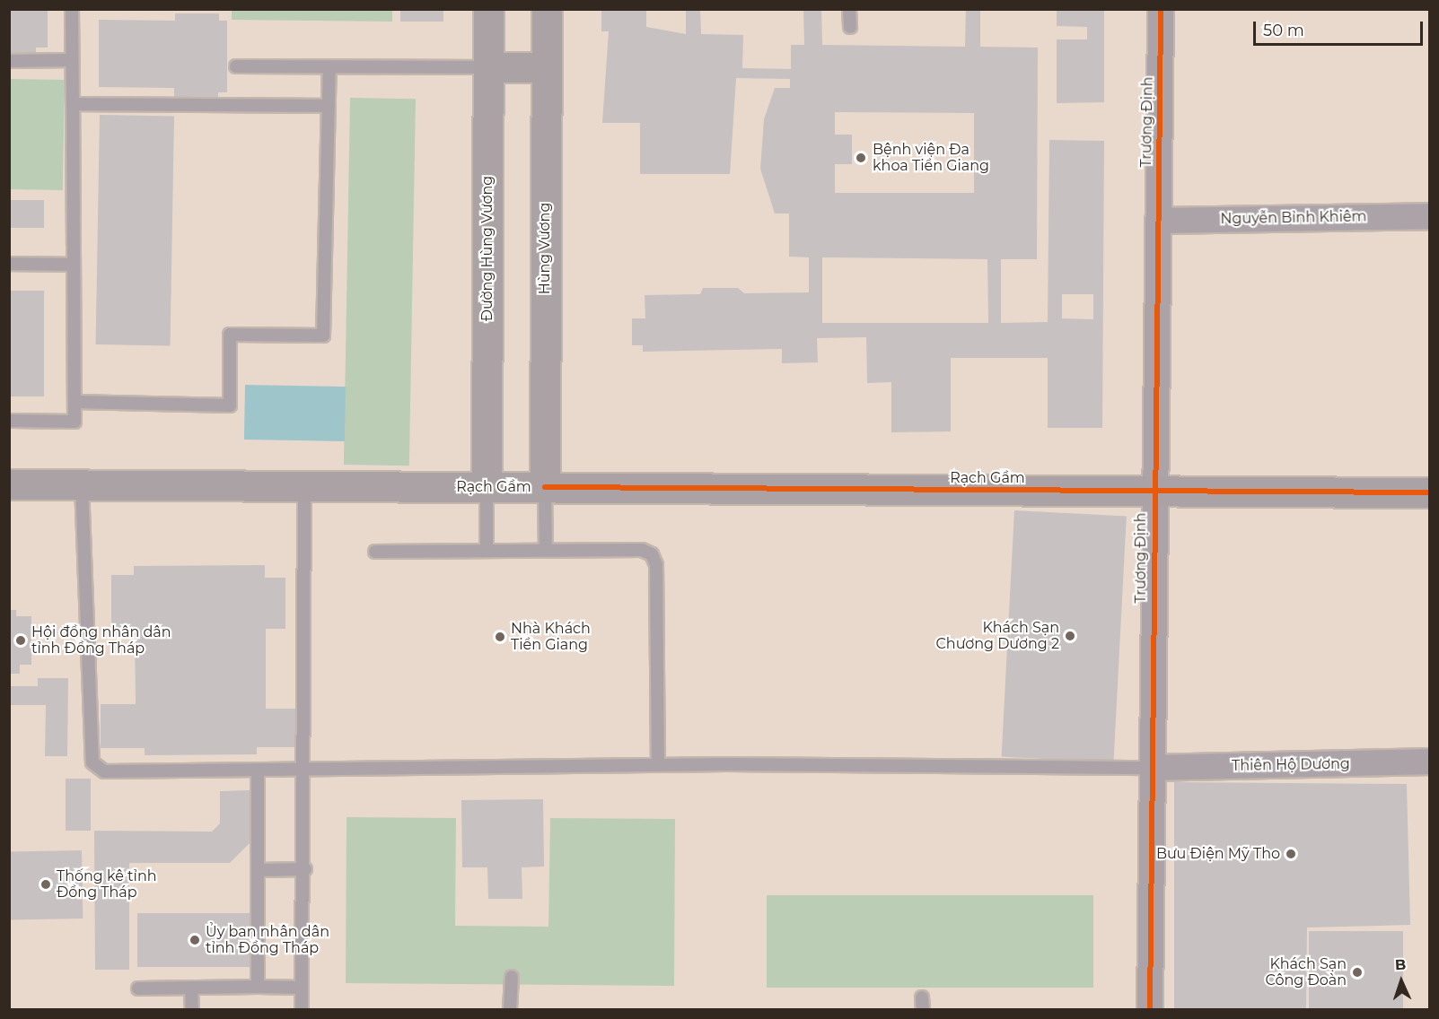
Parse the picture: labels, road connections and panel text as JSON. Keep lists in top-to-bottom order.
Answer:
{
  "streets": {
    "main road": ["Đường Hùng Vương", "Hùng Vương", "Rạch Gầm"],
    "street": ["Trương Định", "Nguyễn Bỉnh Khiêm", "Thiên Hộ Dương"]
  },
  "crossings": [
    ["Trương Định", "Nguyễn Bỉnh Khiêm"],
    ["Trương Định", "Rạch Gầm"],
    ["Trương Định", "Thiên Hộ Dương"],
    ["Đường Hùng Vương", "Rạch Gầm"],
    ["Hùng Vương", "Rạch Gầm"]
  ],
  "places": [
    "Bệnh viện Đa khoa Tiền Giang",
    "Khách Sạn Chương Dương 2",
    "Nhà Khách Tiền Giang",
    "Hội đồng nhân dân tỉnh Đồng Tháp",
    "Bưu Điện Mỹ Tho",
    "Thống kê tỉnh Đồng Tháp",
    "Ủy ban nhân dân tỉnh Đồng Tháp",
    "Khách Sạn Công Đoàn"
  ],
  "scale_bar": "50 m",
  "north": "top"
}
